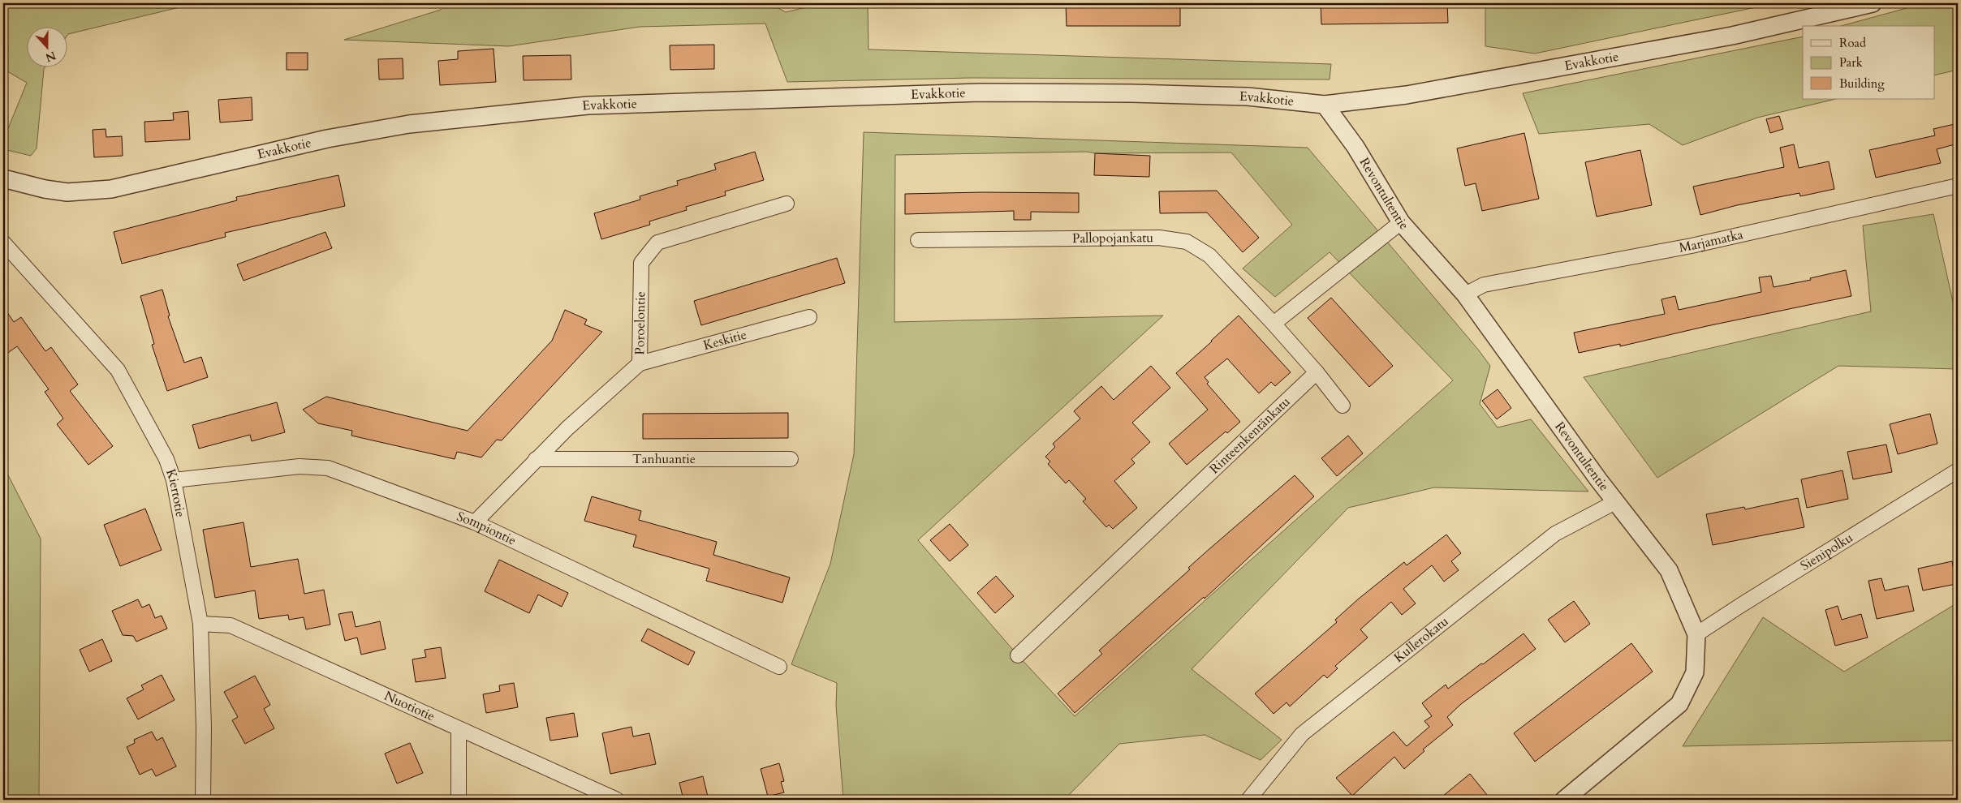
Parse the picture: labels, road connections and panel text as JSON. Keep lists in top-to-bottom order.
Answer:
{
  "streets": {
    "street": [
      "Evakkotie",
      "Revontultentie",
      "Pallopojankatu",
      "Marjamatka",
      "Poroelontie",
      "Keskitie",
      "Rinteenkentänkatu",
      "Tanhuantie",
      "Kiertotie",
      "Sompiontie",
      "Sienipolku",
      "Kullerokatu",
      "Nuotiotie"
    ]
  },
  "crossings": [
    ["Evakkotie", "Revontultentie"],
    ["Revontultentie", "Marjamatka"],
    ["Revontultentie", "Sienipolku"],
    ["Revontultentie", "Kullerokatu"],
    ["Poroelontie", "Keskitie"],
    ["Poroelontie", "Tanhuantie"],
    ["Poroelontie", "Sompiontie"],
    ["Kiertotie", "Sompiontie"],
    ["Kiertotie", "Nuotiotie"]
  ],
  "legend": ["Road", "Park", "Building"],
  "north": "bottom"
}
